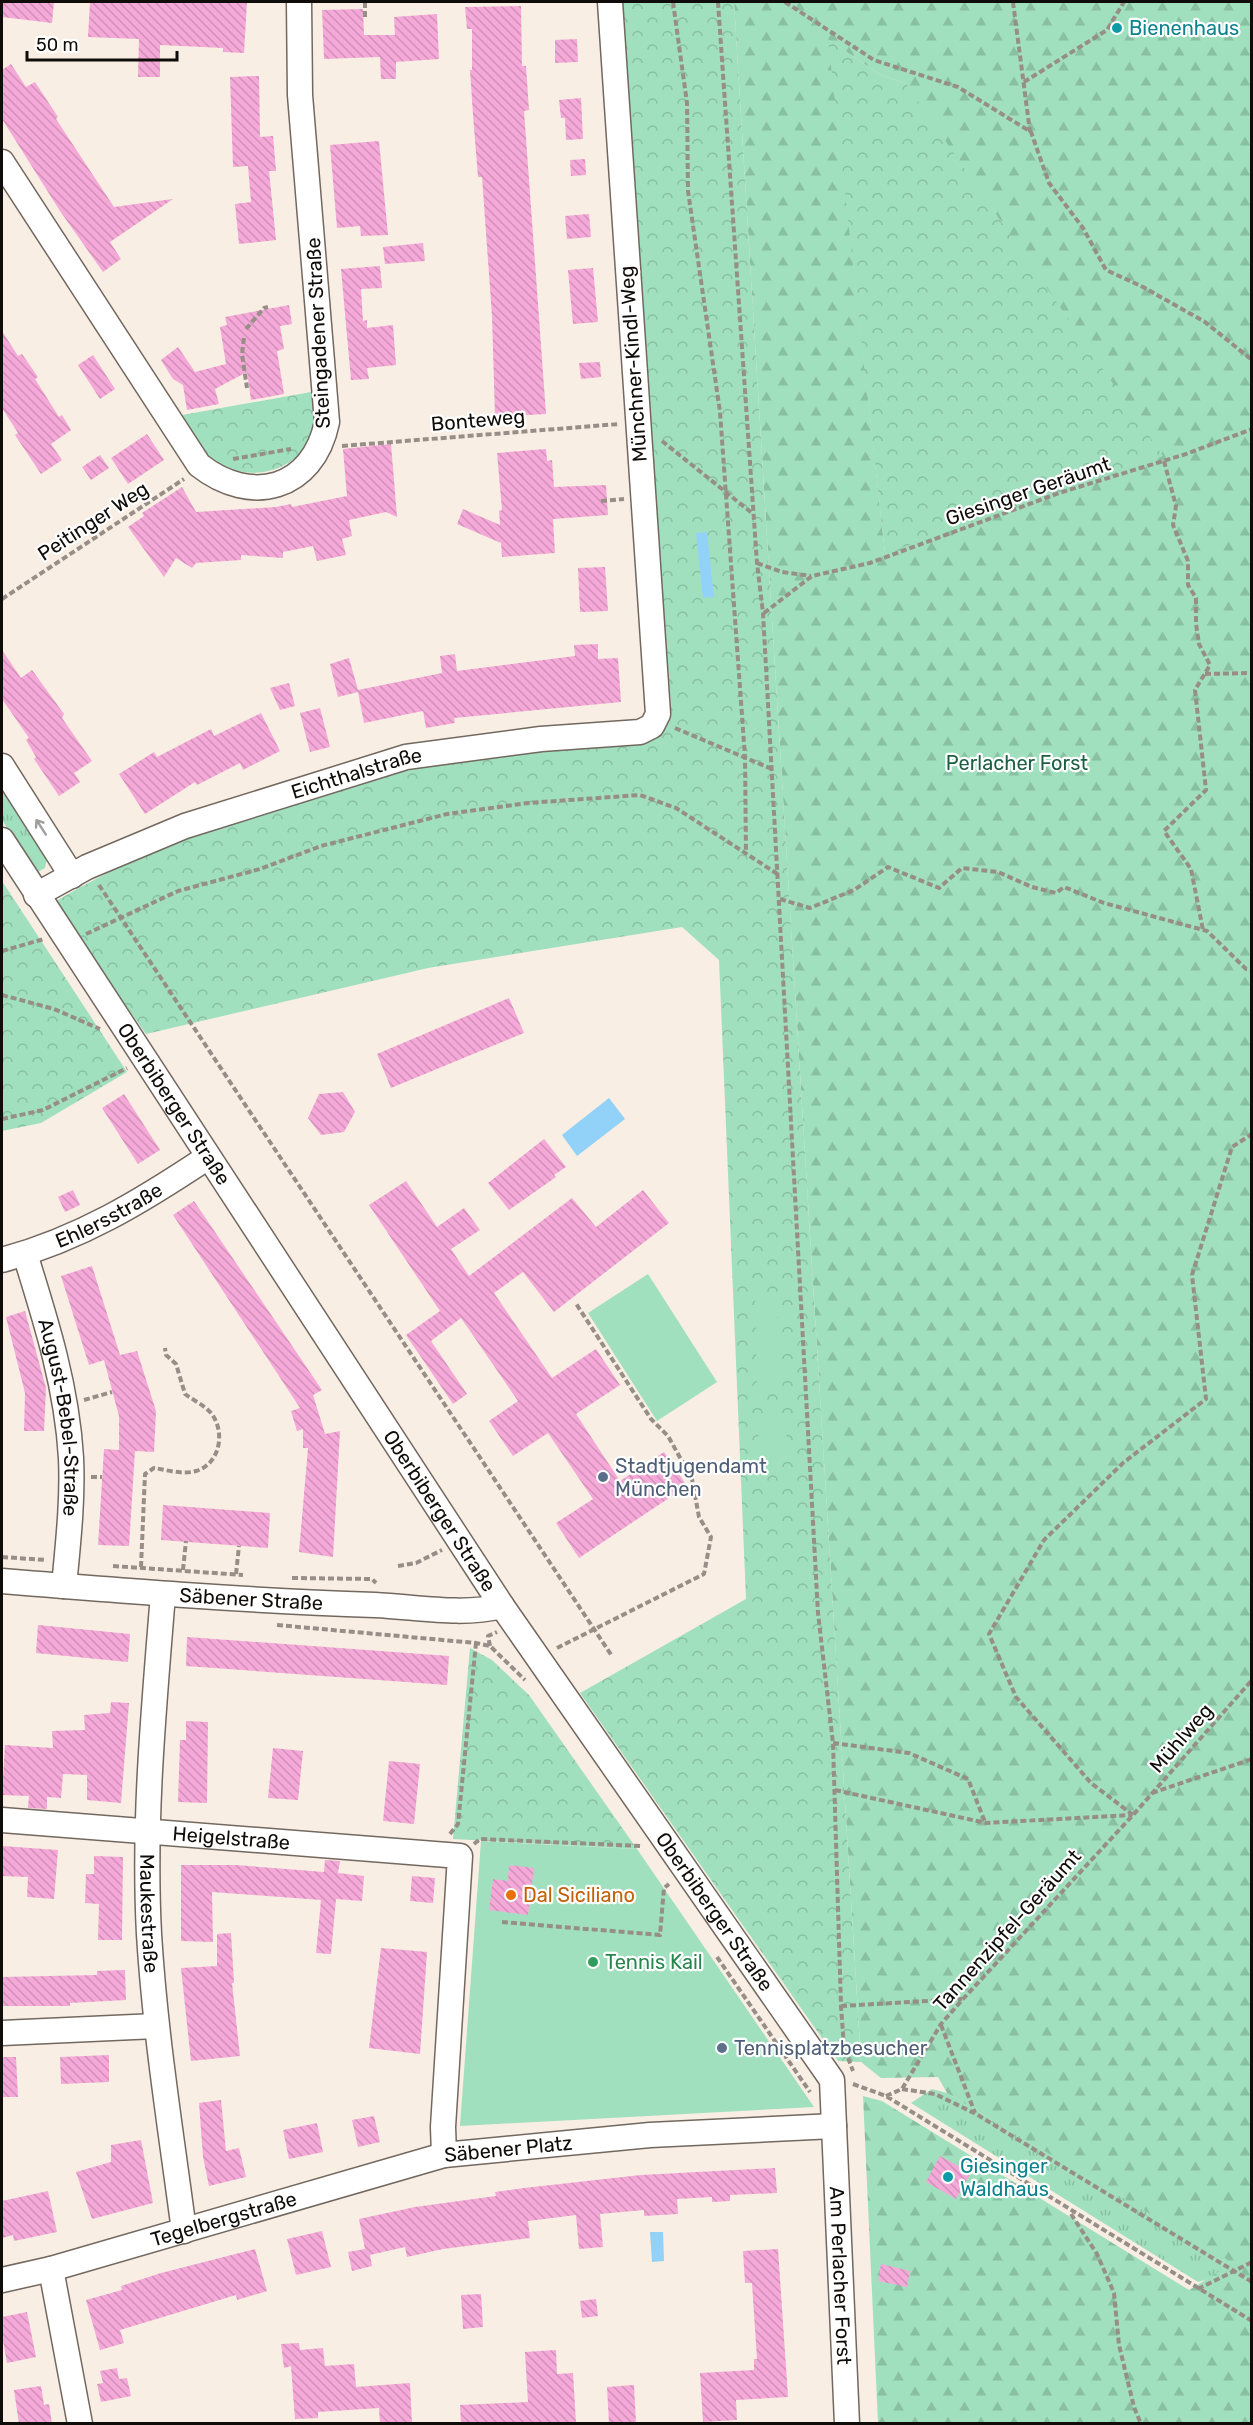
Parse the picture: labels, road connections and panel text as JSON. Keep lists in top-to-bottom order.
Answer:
{
  "streets": {
    "street": [
      "Steingadener Straße",
      "Münchner-Kindl-Weg",
      "Eichthalstraße",
      "Oberbiberger Straße",
      "Ehlersstraße",
      "August-Bebel-Straße",
      "Säbener Straße",
      "Heigelstraße",
      "Maukestraße",
      "Säbener Platz",
      "Tegelbergstraße",
      "Am Perlacher Forst"
    ],
    "path": [
      "Bonteweg",
      "Giesinger Geräumt",
      "Peitinger Weg",
      "Mühlweg",
      "Tannenzipfel-Geräumt"
    ]
  },
  "crossings": [
    ["Steingadener Straße", "Bonteweg"],
    ["Steingadener Straße", "Peitinger Weg"],
    ["Münchner-Kindl-Weg", "Bonteweg"],
    ["Münchner-Kindl-Weg", "Eichthalstraße"],
    ["Bonteweg", "Peitinger Weg"],
    ["Oberbiberger Straße", "Ehlersstraße"],
    ["Oberbiberger Straße", "Säbener Straße"],
    ["Oberbiberger Straße", "Säbener Platz"],
    ["Oberbiberger Straße", "Am Perlacher Forst"],
    ["Ehlersstraße", "August-Bebel-Straße"],
    ["August-Bebel-Straße", "Säbener Straße"],
    ["Säbener Straße", "Maukestraße"],
    ["Mühlweg", "Tannenzipfel-Geräumt"],
    ["Heigelstraße", "Maukestraße"],
    ["Heigelstraße", "Säbener Platz"],
    ["Maukestraße", "Tegelbergstraße"],
    ["Säbener Platz", "Tegelbergstraße"],
    ["Säbener Platz", "Am Perlacher Forst"]
  ],
  "parks": ["Perlacher Forst"],
  "places": [
    "Bienenhaus",
    "Stadtjugendamt München",
    "Dal Siciliano",
    "Tennis Kail",
    "Tennisplatzbesucher",
    "Giesinger Waldhaus"
  ],
  "scale_bar": "50 m"
}
